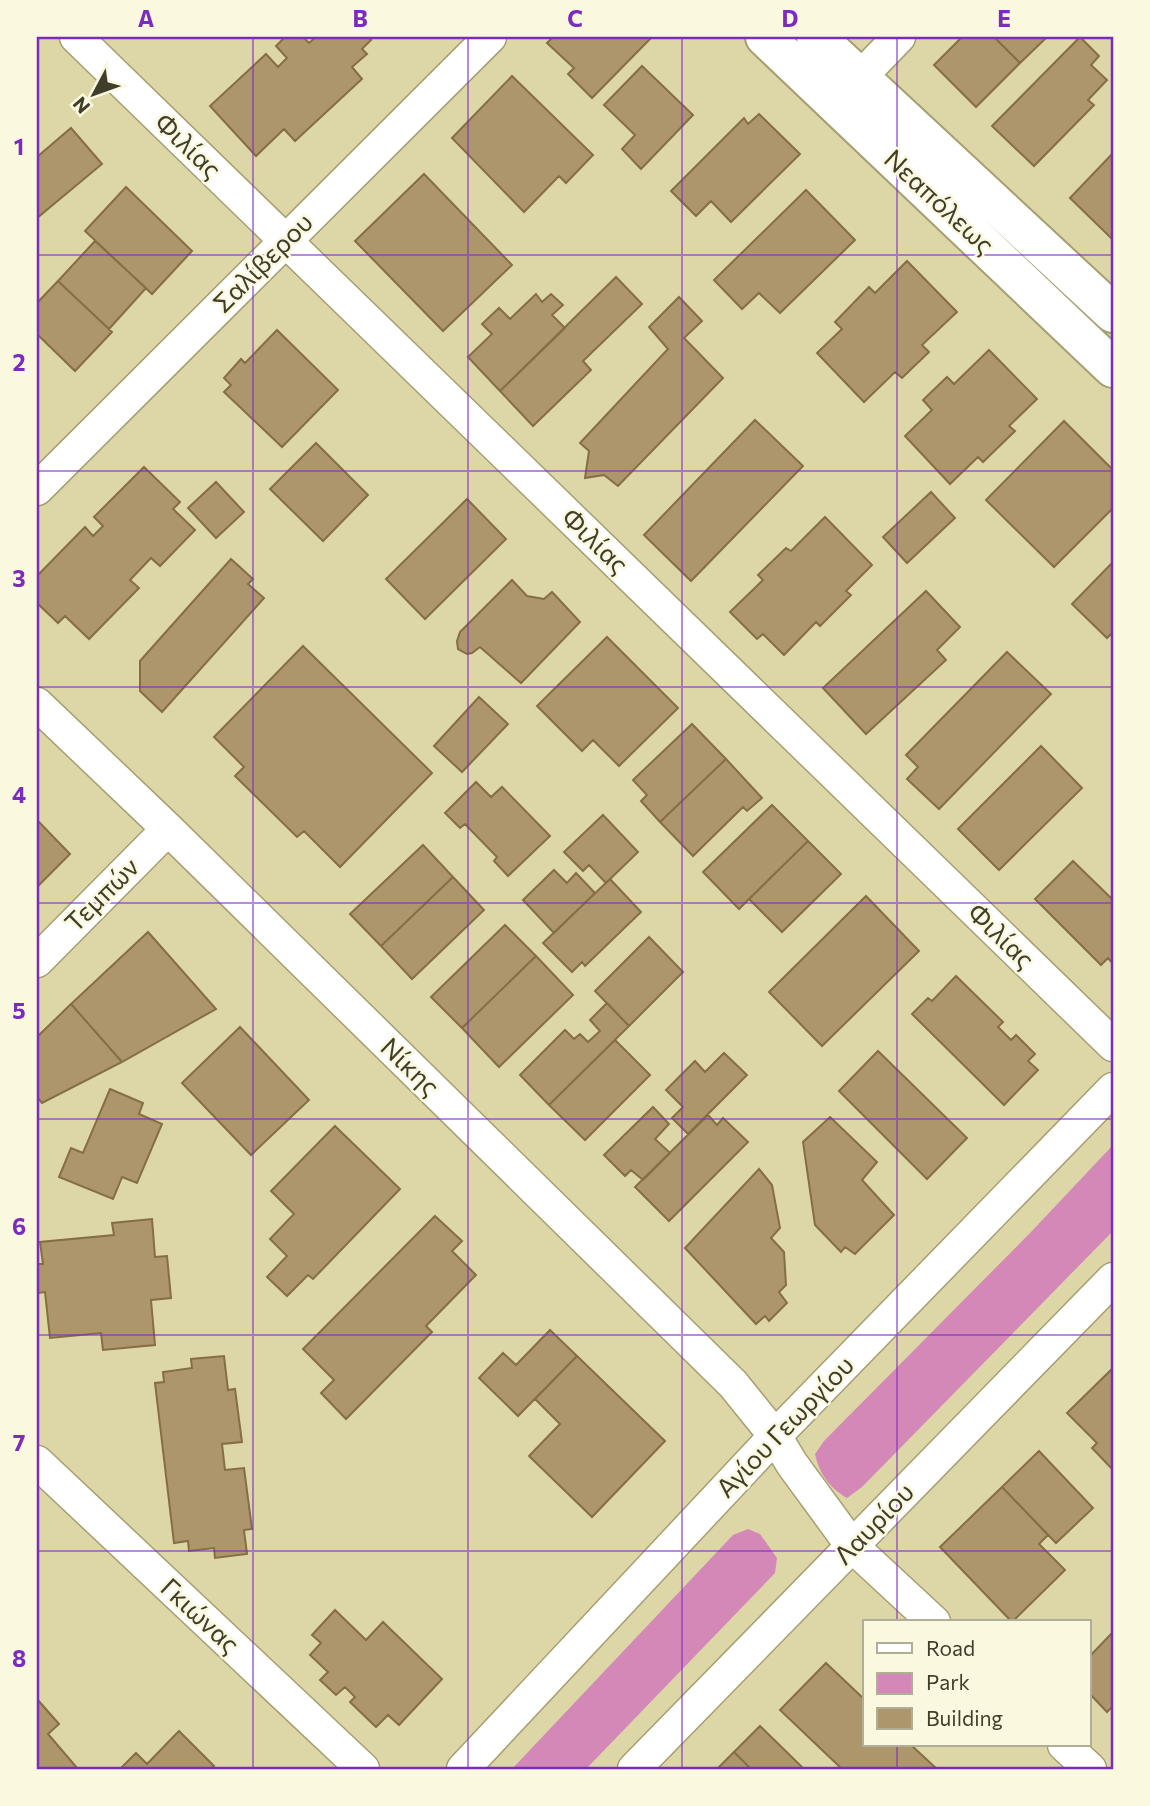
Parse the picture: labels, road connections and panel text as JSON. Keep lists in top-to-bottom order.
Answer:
{
  "streets": {
    "street": [
      "Φιλίας",
      "Νεαπόλεως",
      "Σαλίβερου",
      "Τεμπών",
      "Νίκης",
      "Αγίου Γεωργίου",
      "Λαυρίου",
      "Γκιώνας"
    ]
  },
  "crossings": [
    ["Φιλίας", "Σαλίβερου"],
    ["Τεμπών", "Νίκης"],
    ["Νίκης", "Αγίου Γεωργίου"],
    ["Νίκης", "Λαυρίου"]
  ],
  "legend": ["Road", "Park", "Building"],
  "north": "bottom left",
  "grid": {
    "columns": [
      "A",
      "B",
      "C",
      "D",
      "E"
    ],
    "rows": [
      "1",
      "2",
      "3",
      "4",
      "5",
      "6",
      "7",
      "8"
    ]
  }
}
